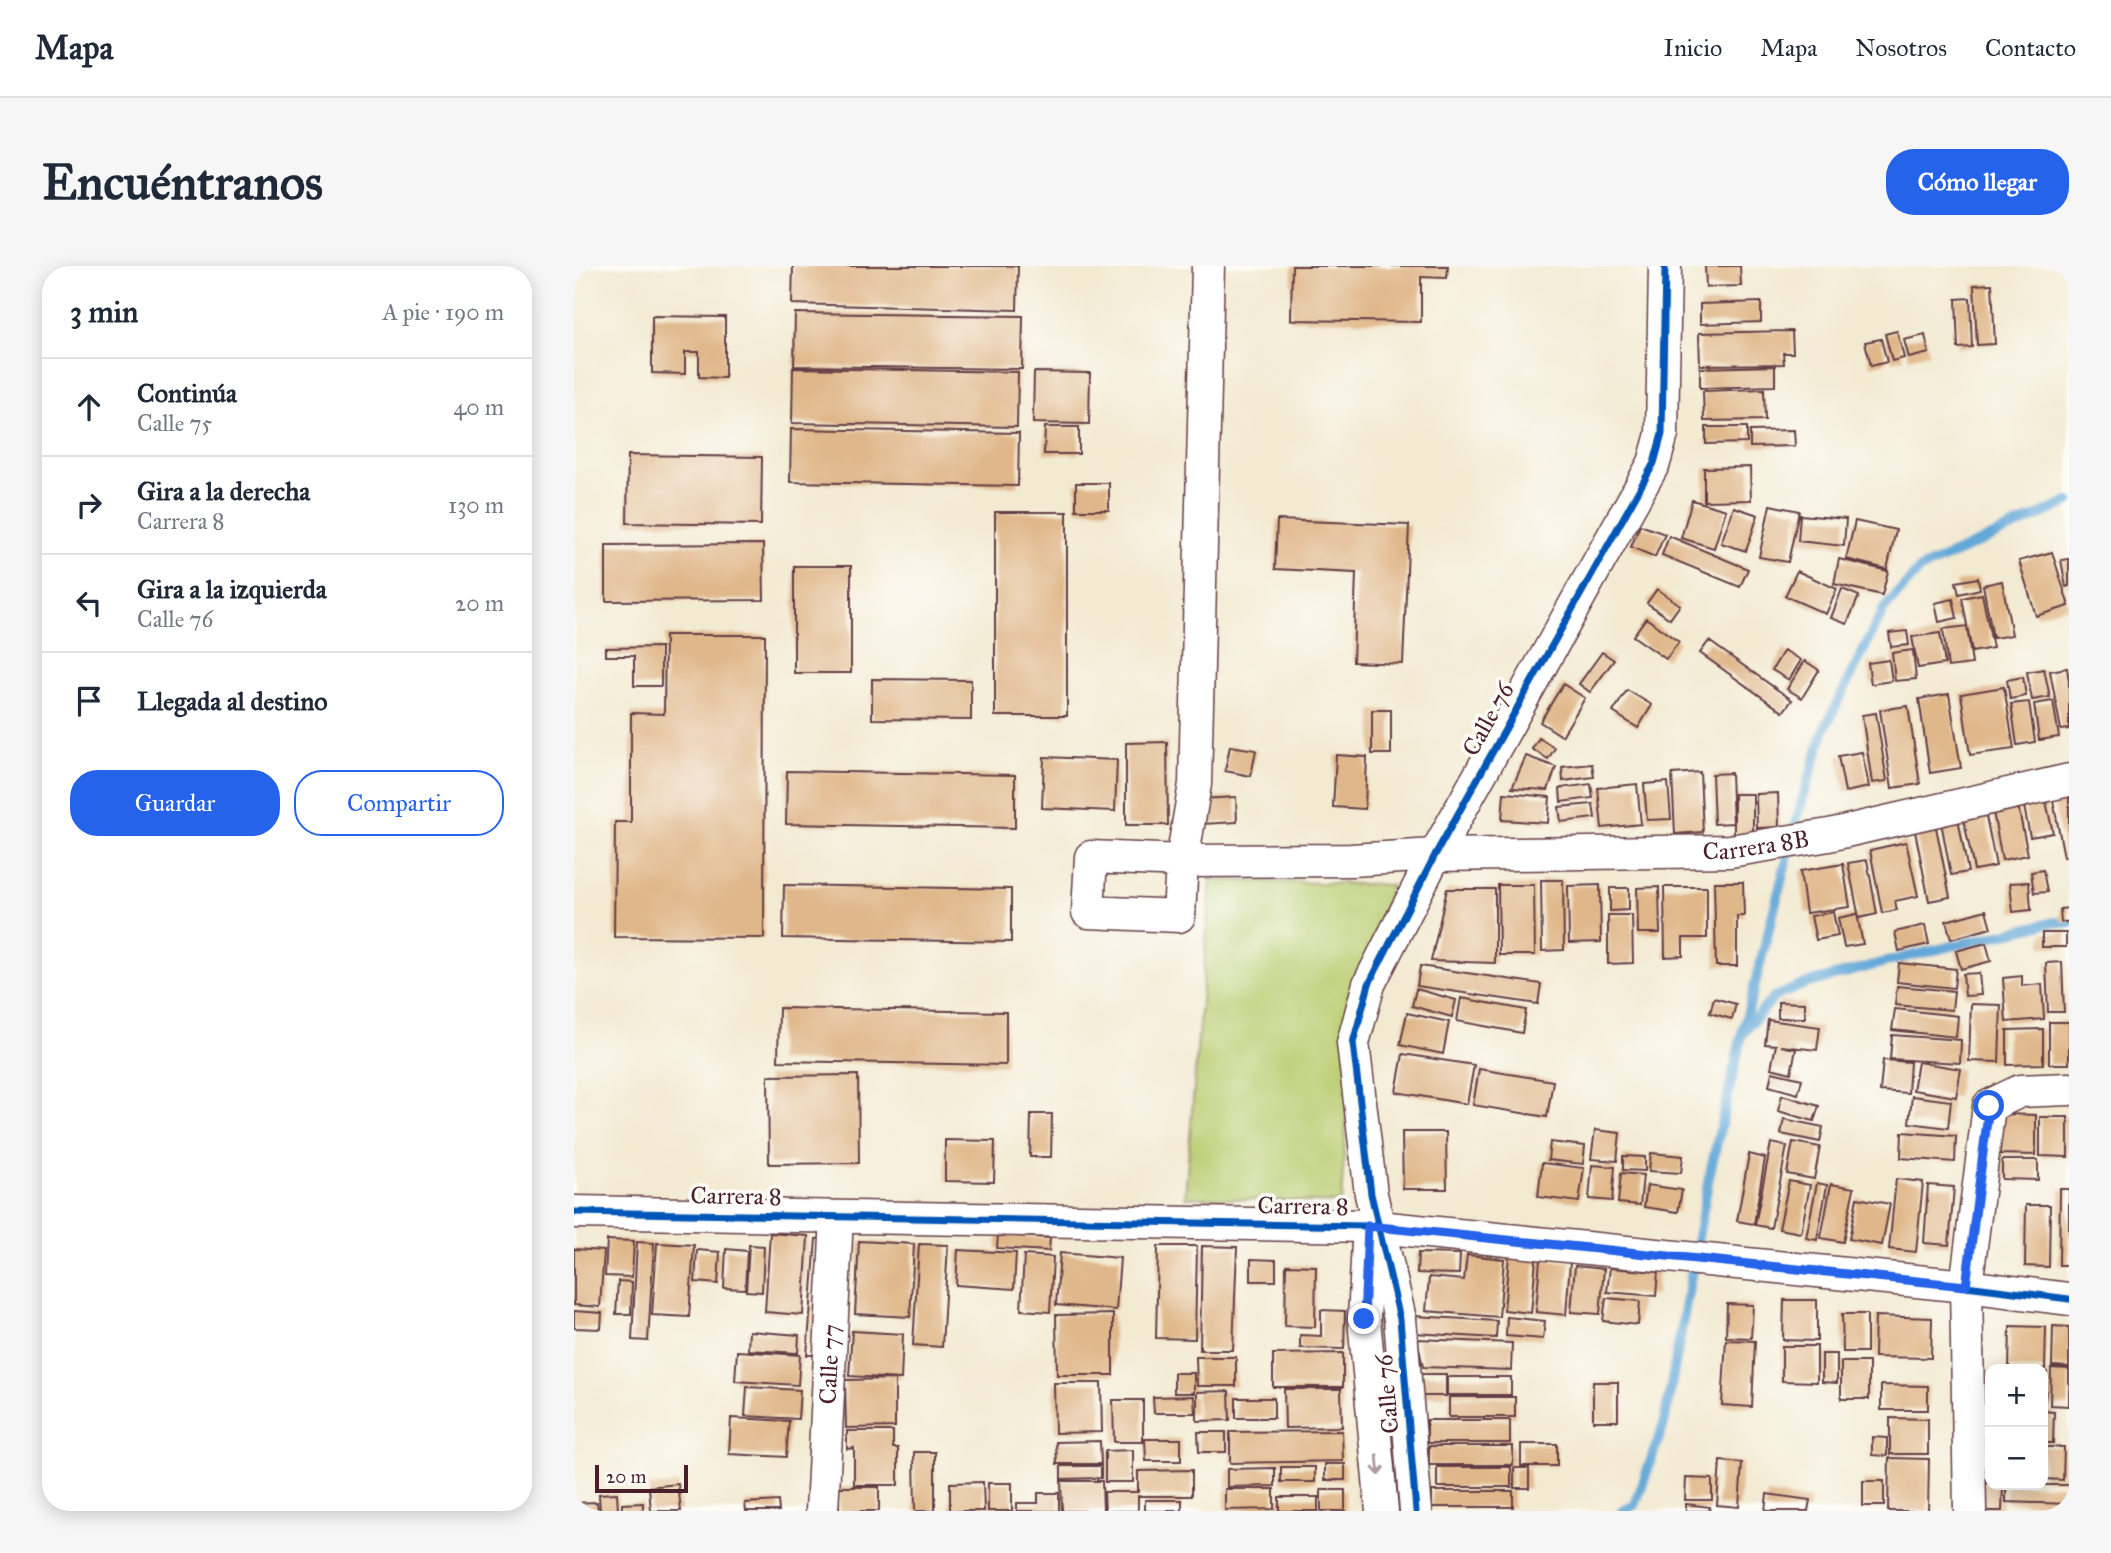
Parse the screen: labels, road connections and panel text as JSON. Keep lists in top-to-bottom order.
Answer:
{
  "streets": {
    "street": [
      "Calle 76",
      "Carrera 8B",
      "Carrera 8",
      "Calle 77"
    ]
  },
  "crossings": [
    ["Calle 76", "Carrera 8B"],
    ["Calle 76", "Carrera 8"],
    ["Carrera 8", "Calle 77"]
  ],
  "scale_bar": "20 m",
  "page": {
    "header": "Mapa",
    "nav": [
      "Inicio",
      "Mapa",
      "Nosotros",
      "Contacto"
    ],
    "buttons": [
      "Cómo llegar",
      ["Guardar", "Compartir"]
    ],
    "title": "Encuéntranos",
    "heading": ["3 min", "A pie · 190 m"],
    "list": [
      ["Continúa", "Calle 75", "40 m"],
      ["Gira a la derecha", "Carrera 8", "130 m"],
      ["Gira a la izquierda", "Calle 76", "20 m"],
      "Llegada al destino"
    ],
    "map_buttons": ["+", "−"],
    "scale": "20 m"
  }
}
